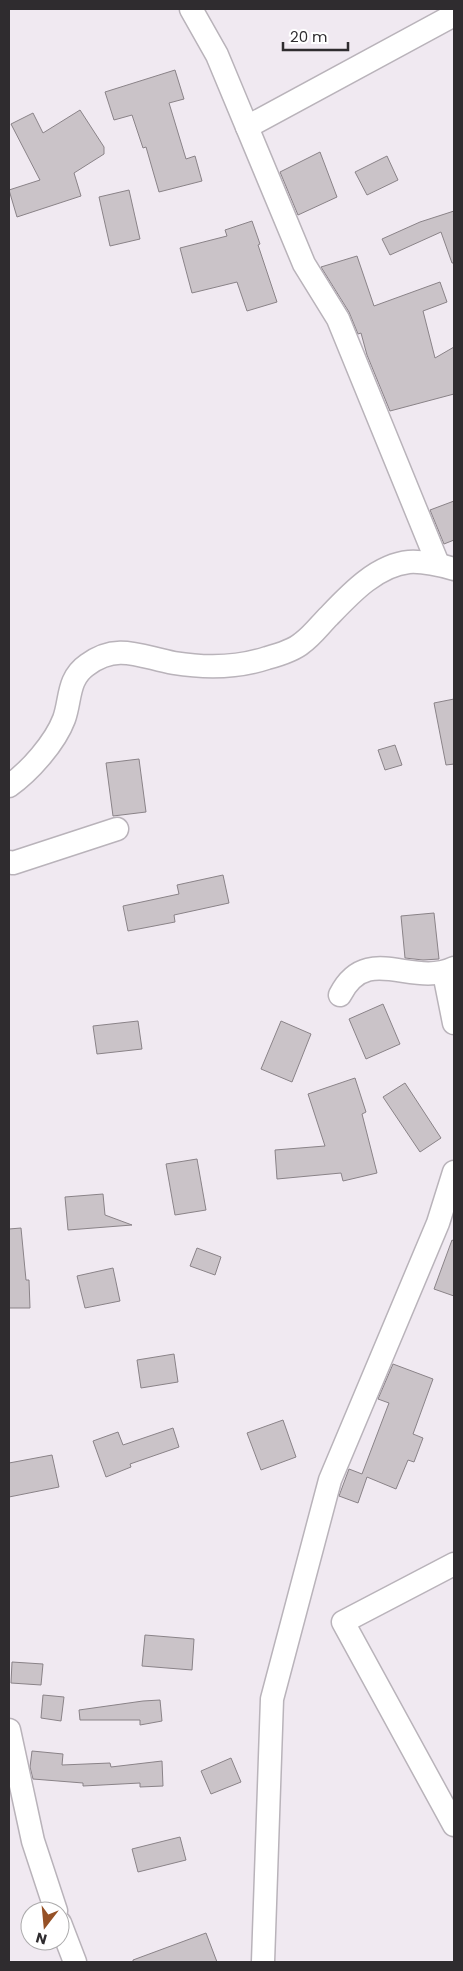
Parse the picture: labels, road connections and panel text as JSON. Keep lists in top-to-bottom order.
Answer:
{
  "scale_bar": "20 m",
  "north": "bottom"
}
